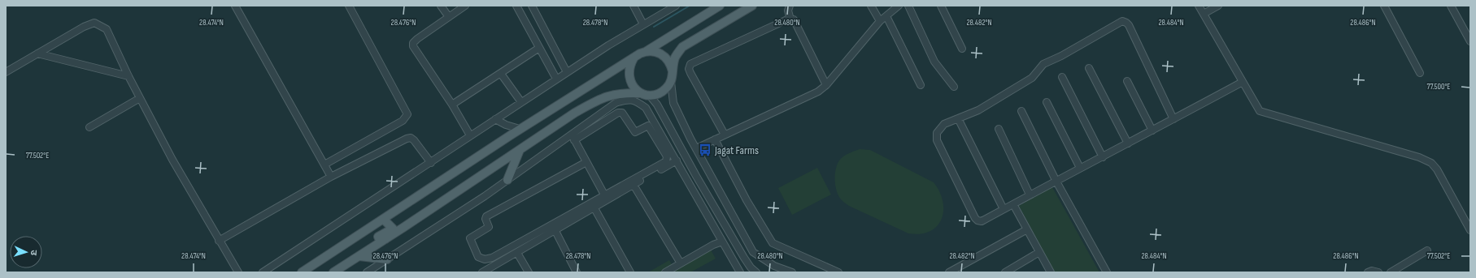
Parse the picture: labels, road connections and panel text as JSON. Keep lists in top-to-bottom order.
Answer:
{
  "places": {
    "bus stop": ["Jagat Farms"]
  },
  "north": "right",
  "coordinates": [
    "28.474°N",
    "28.476°N",
    "28.478°N",
    "28.480°N",
    "28.482°N",
    "28.484°N",
    "28.486°N",
    "77.500°E",
    "77.502°E"
  ]
}
